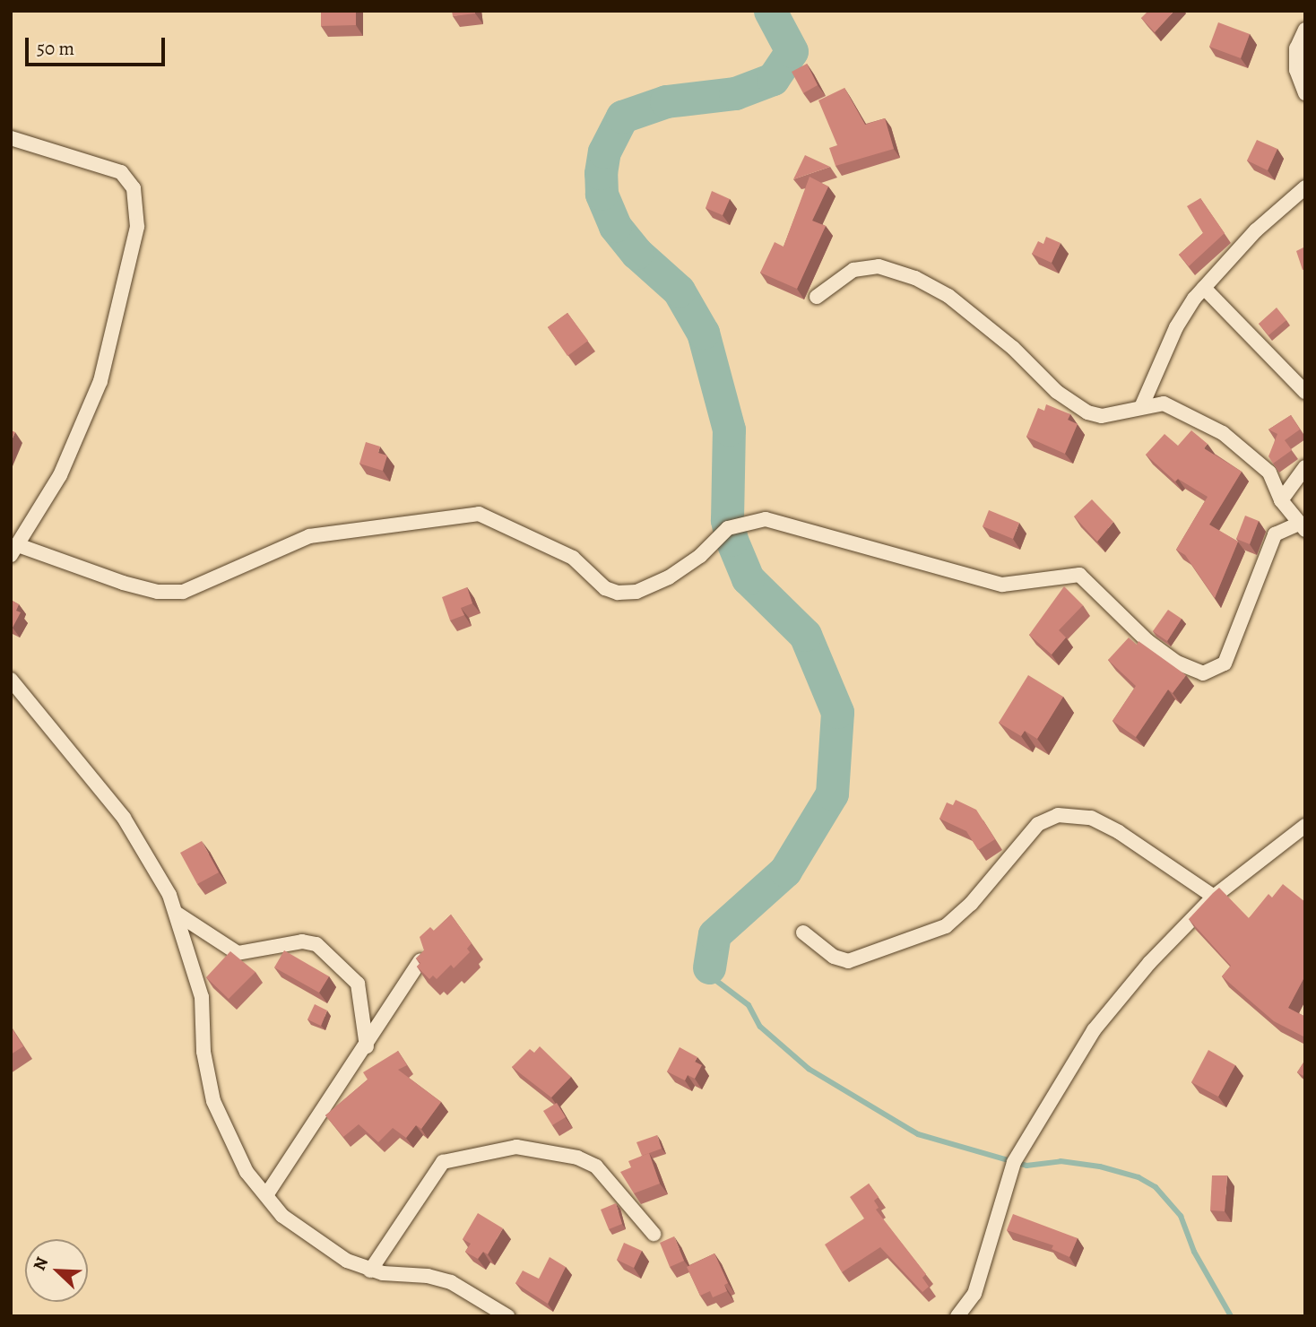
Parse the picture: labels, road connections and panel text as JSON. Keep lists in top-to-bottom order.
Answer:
{
  "scale_bar": "50 m",
  "north": "top left"
}
